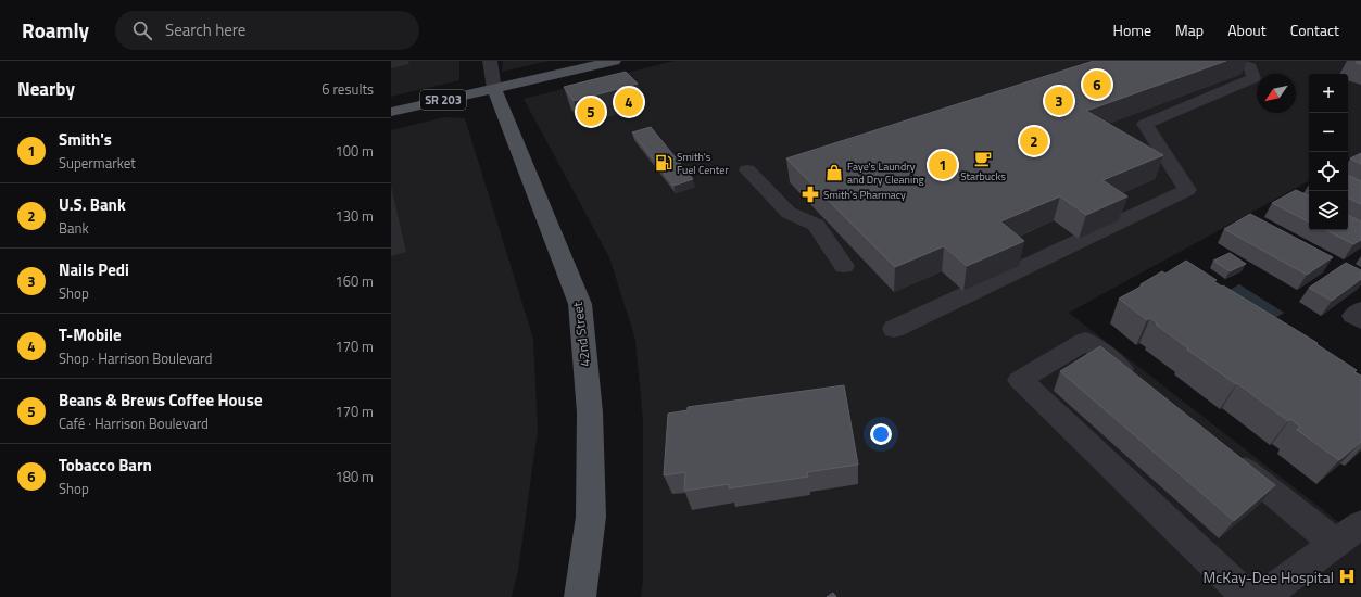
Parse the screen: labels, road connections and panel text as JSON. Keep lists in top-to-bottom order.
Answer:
{
  "streets": {
    "main road": ["SR 203", "42nd Street"]
  },
  "crossings": [
    ["SR 203", "42nd Street"]
  ],
  "places": {
    "cafe": ["Starbucks"],
    "fuel station": ["Smith's Fuel Center"],
    "shop": ["Faye's Laundry and Dry Cleaning"],
    "pharmacy": ["Smith's Pharmacy"],
    "hospital": ["McKay-Dee Hospital"]
  },
  "north": "bottom left",
  "page": {
    "header": "Roamly",
    "search": "Search here",
    "nav": [
      "Home",
      "Map",
      "About",
      "Contact"
    ],
    "heading": ["Nearby", "6 results"],
    "pins": [
      "6",
      "3",
      "4",
      "5",
      "2",
      "1"
    ],
    "map_buttons": ["+", "−"],
    "list": [
      {
        "mark": "1",
        "name": "Smith's",
        "note": "Supermarket",
        "value": "100 m"
      },
      {
        "mark": "2",
        "name": "U.S. Bank",
        "note": "Bank",
        "value": "130 m"
      },
      {
        "mark": "3",
        "name": "Nails Pedi",
        "note": "Shop",
        "value": "160 m"
      },
      {
        "mark": "4",
        "name": "T-Mobile",
        "note": "Shop · Harrison Boulevard",
        "value": "170 m"
      },
      {
        "mark": "5",
        "name": "Beans & Brews Coffee House",
        "note": "Café · Harrison Boulevard",
        "value": "170 m"
      },
      {
        "mark": "6",
        "name": "Tobacco Barn",
        "note": "Shop",
        "value": "180 m"
      }
    ]
  }
}
